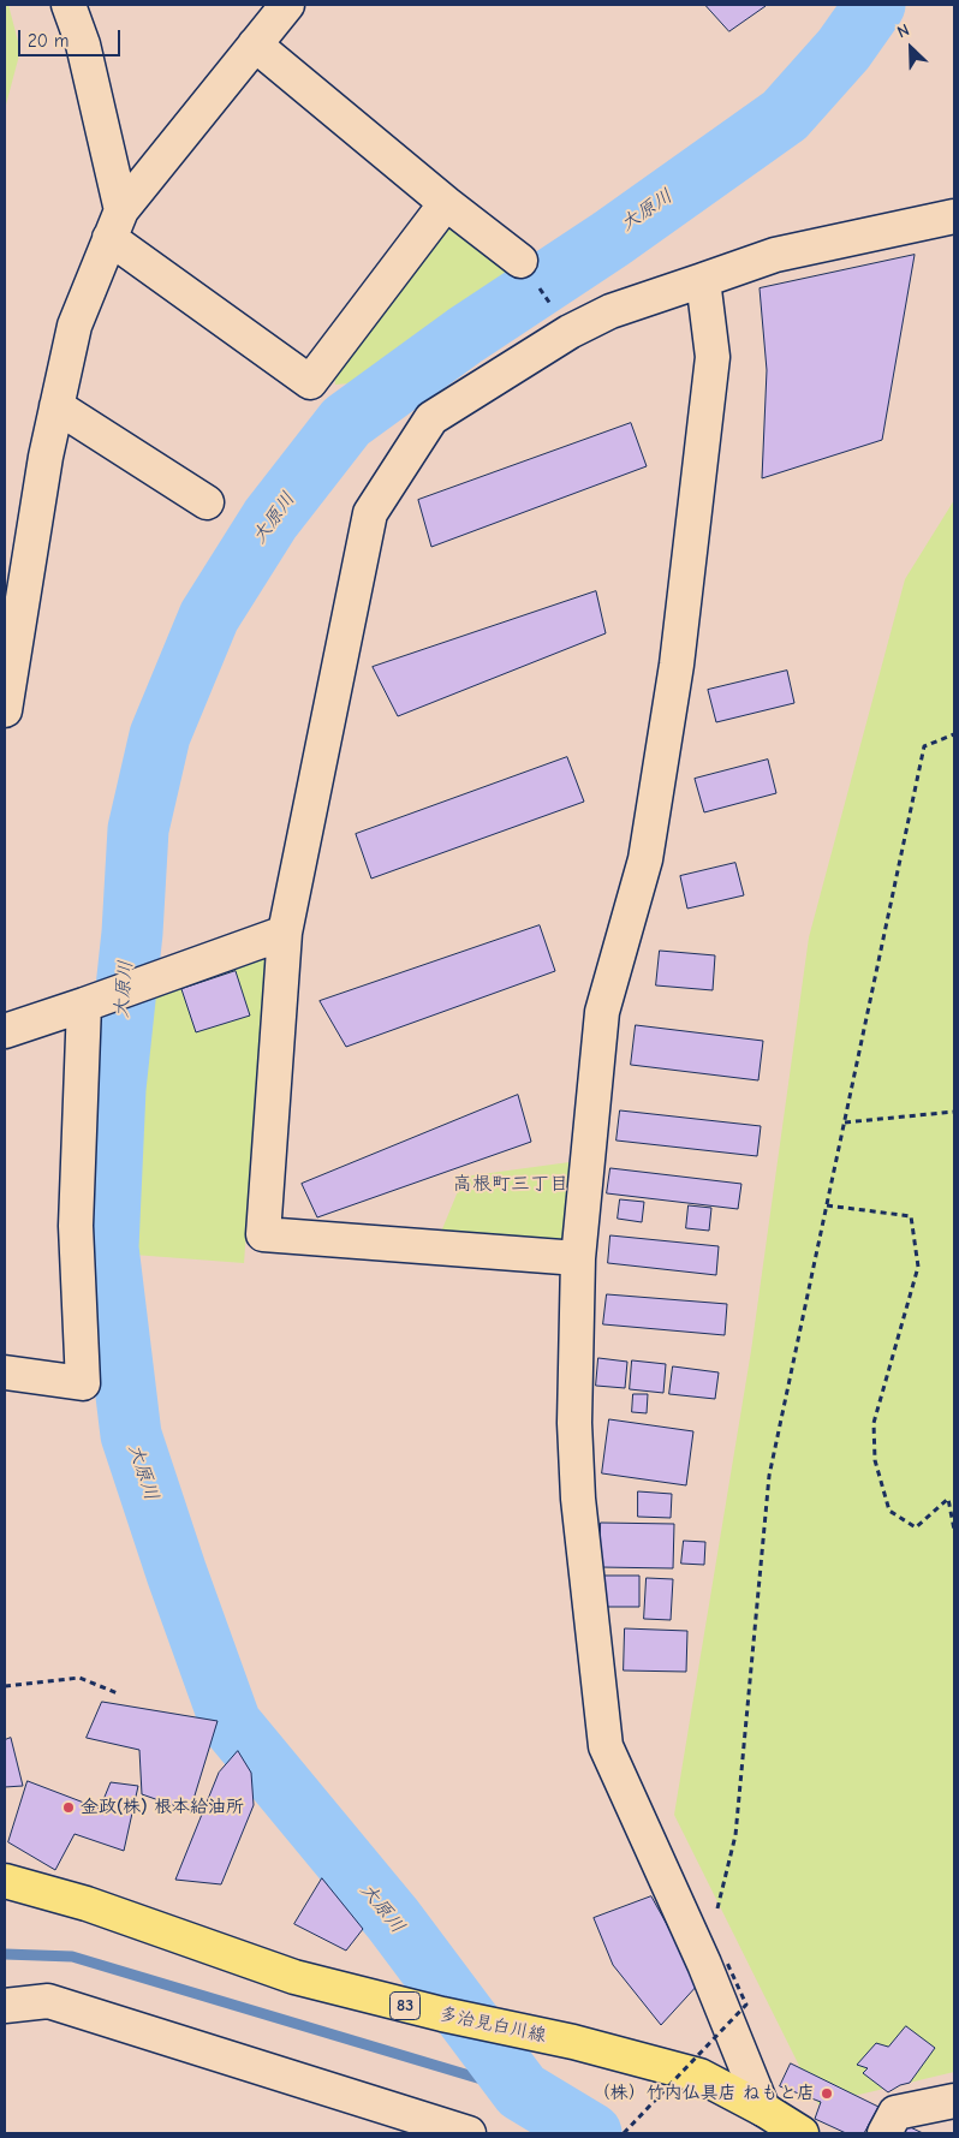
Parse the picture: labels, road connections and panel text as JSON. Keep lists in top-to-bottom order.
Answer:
{
  "streets": {
    "main road": ["83", "多治見白川線"]
  },
  "districts": ["高根町三丁目"],
  "water": ["大原川"],
  "places": ["金政(株) 根本給油所", "（株）竹内仏具店 ねもと店"],
  "scale_bar": "20 m",
  "north": "top left"
}
